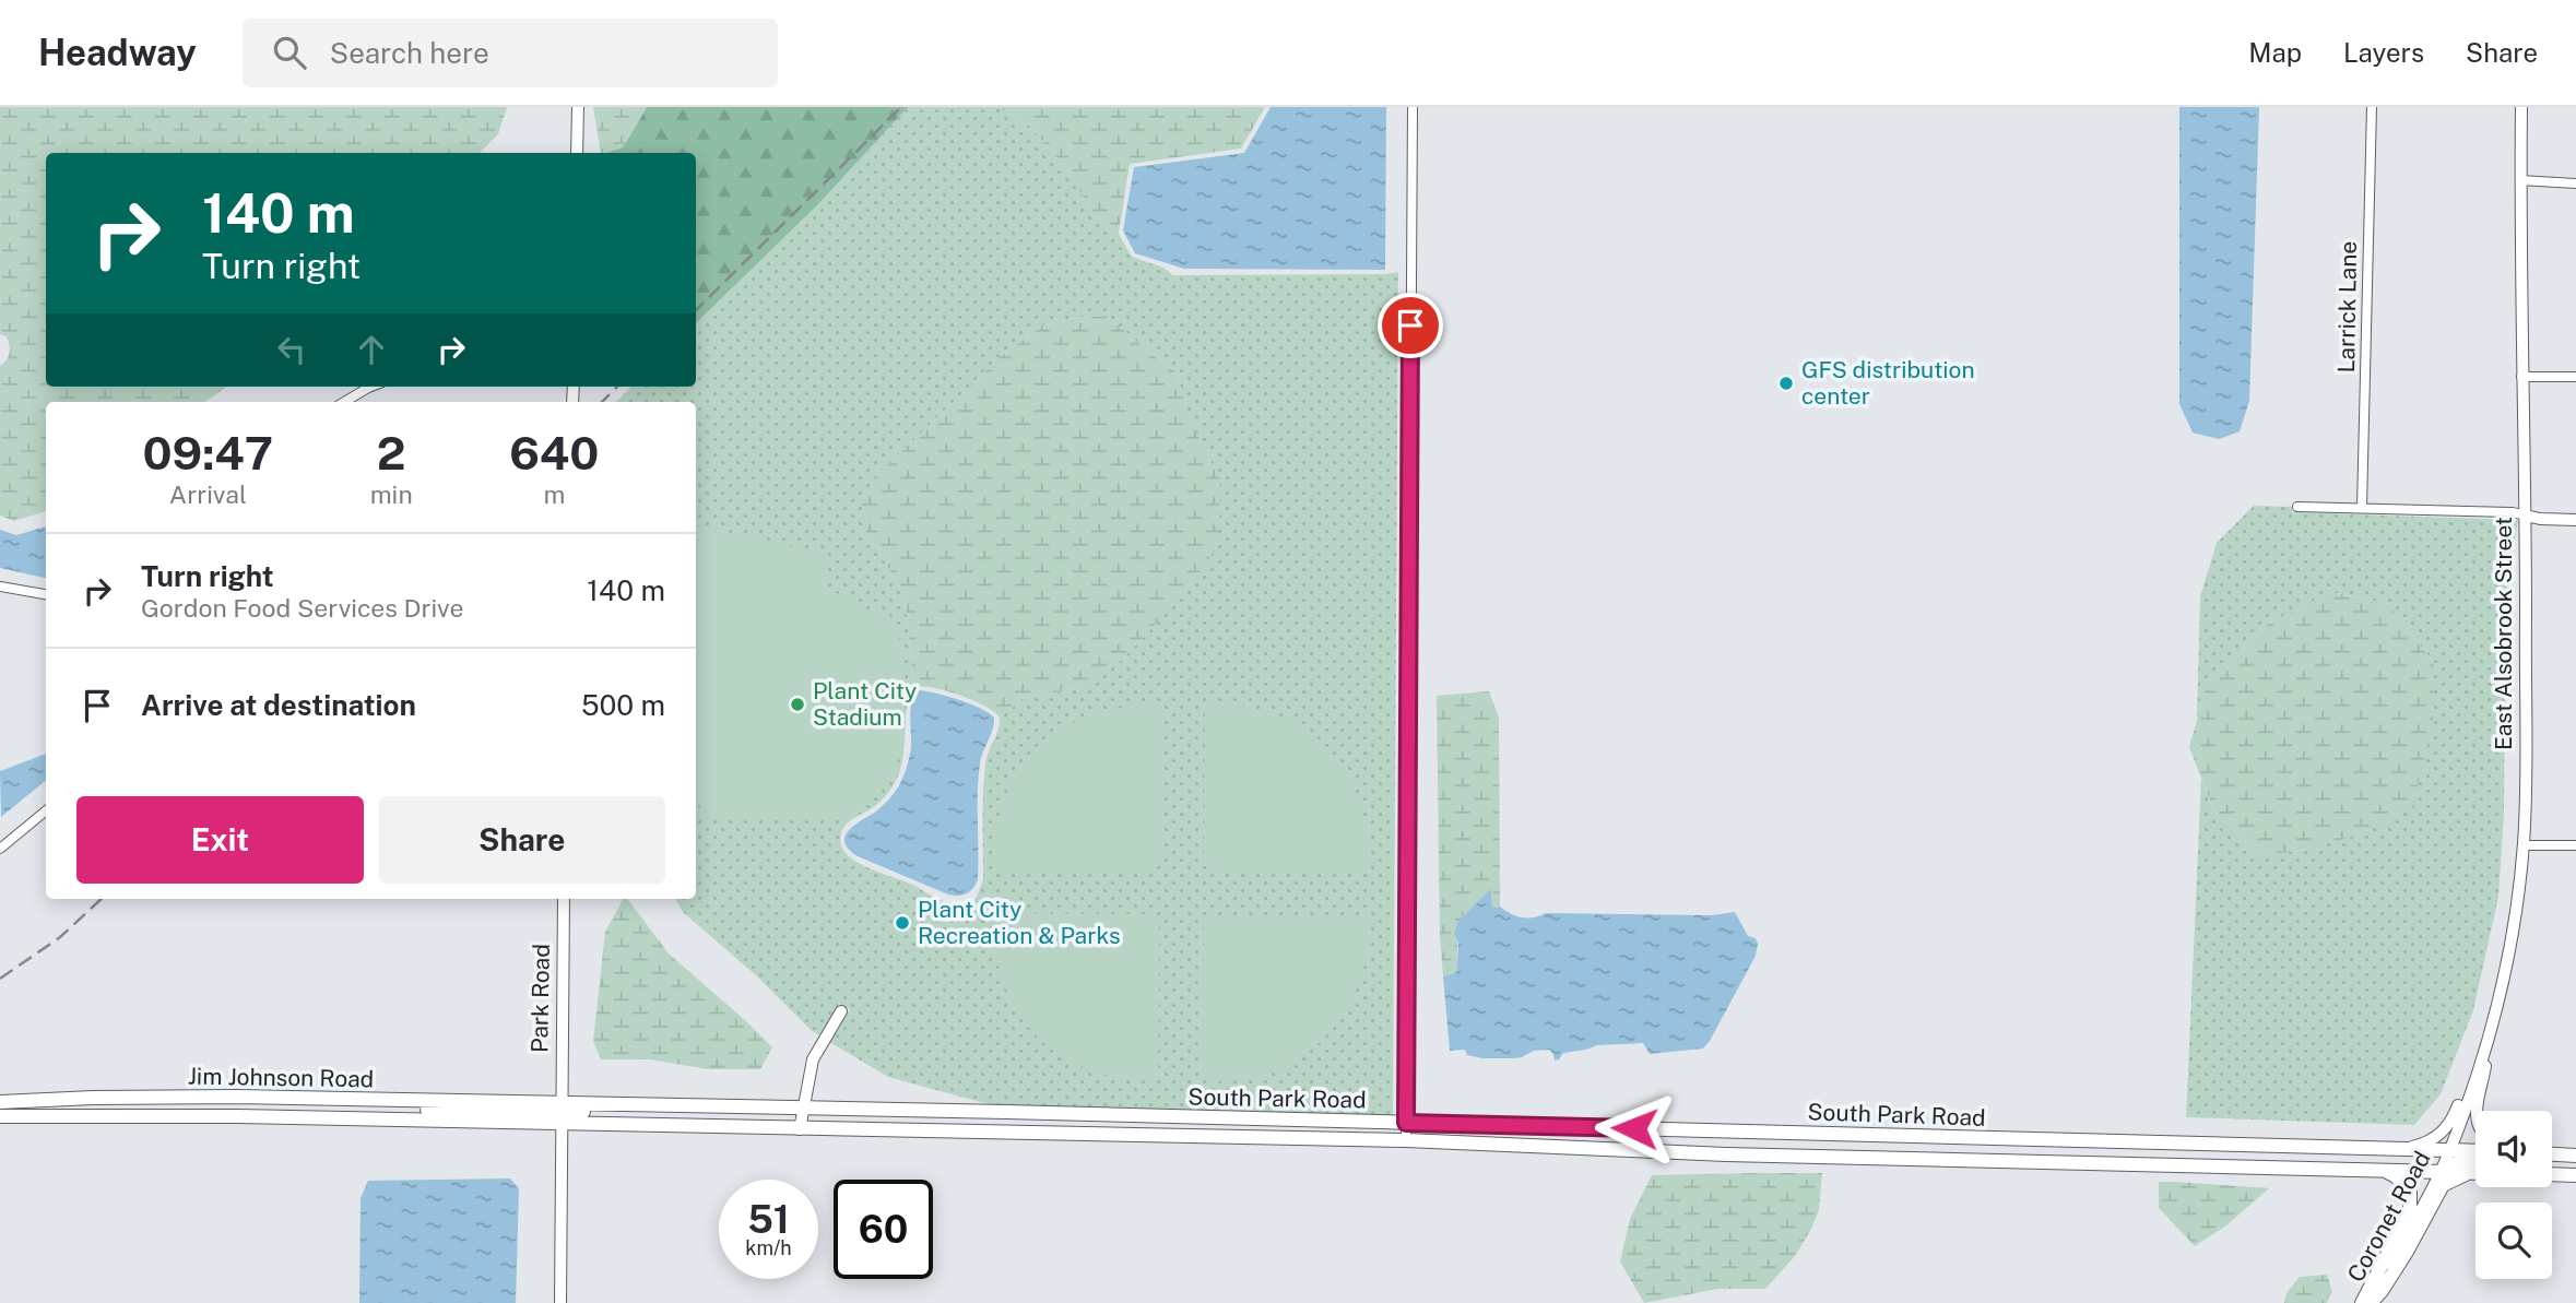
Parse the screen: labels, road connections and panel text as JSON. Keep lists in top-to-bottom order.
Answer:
{
  "streets": {
    "main road": ["Jim Johnson Road", "South Park Road"],
    "street": [
      "Larrick Lane",
      "East Alsobrook Street",
      "Park Road",
      "Coronet Road"
    ]
  },
  "crossings": [
    ["East Alsobrook Street", "South Park Road"],
    ["East Alsobrook Street", "Coronet Road"],
    ["Park Road", "Jim Johnson Road"],
    ["Park Road", "South Park Road"],
    ["Jim Johnson Road", "South Park Road"],
    ["South Park Road", "Coronet Road"]
  ],
  "places": ["GFS distribution center", "Plant City Stadium", "Plant City Recreation & Parks"],
  "page": {
    "header": "Headway",
    "search": "Search here",
    "nav": ["Map", "Layers", "Share"],
    "turn": ["140 m", "Turn right"],
    "eta": [
      "09:47",
      "Arrival",
      "2",
      "min",
      "640",
      "m"
    ],
    "list": [
      {
        "name": "Turn right",
        "note": "Gordon Food Services Drive",
        "value": "140 m"
      },
      {
        "name": "Arrive at destination",
        "value": "500 m"
      }
    ],
    "buttons": ["Exit", "Share"],
    "speed": "51 km/h",
    "limit": "60"
  }
}
